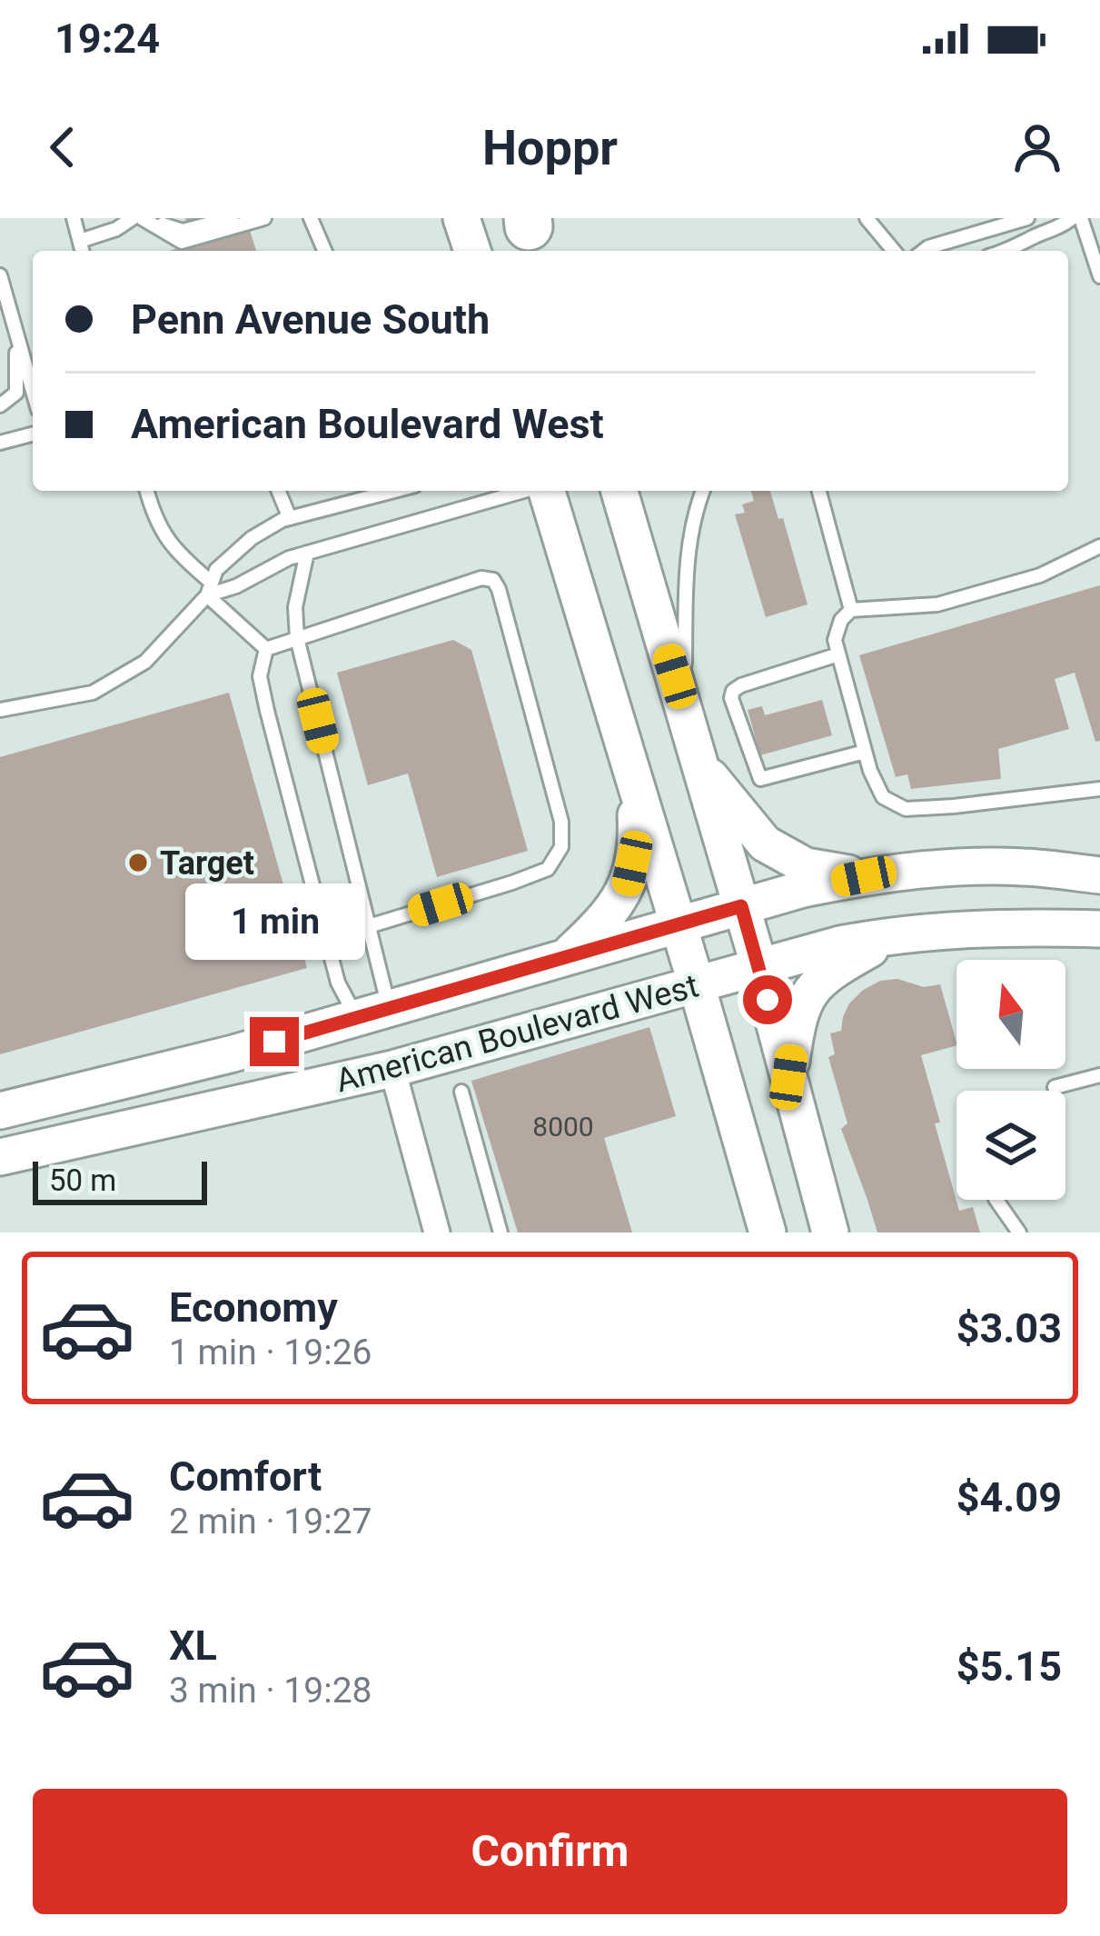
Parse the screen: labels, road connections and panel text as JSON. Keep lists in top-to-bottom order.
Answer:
{
  "streets": {
    "main road": ["American Boulevard West"]
  },
  "places": ["Target"],
  "house_numbers": ["8000"],
  "scale_bar": "50 m",
  "north": "top",
  "page": {
    "status": "19:24",
    "header": "Hoppr",
    "banner": ["Penn Avenue South", "American Boulevard West"],
    "bubble": "1 min",
    "scale": "50 m",
    "list": [
      {
        "name": "Economy",
        "note": "1 min · 19:26",
        "value": "$3.03"
      },
      {
        "name": "Comfort",
        "note": "2 min · 19:27",
        "value": "$4.09"
      },
      {
        "name": "XL",
        "note": "3 min · 19:28",
        "value": "$5.15"
      }
    ],
    "buttons": "Confirm"
  }
}
